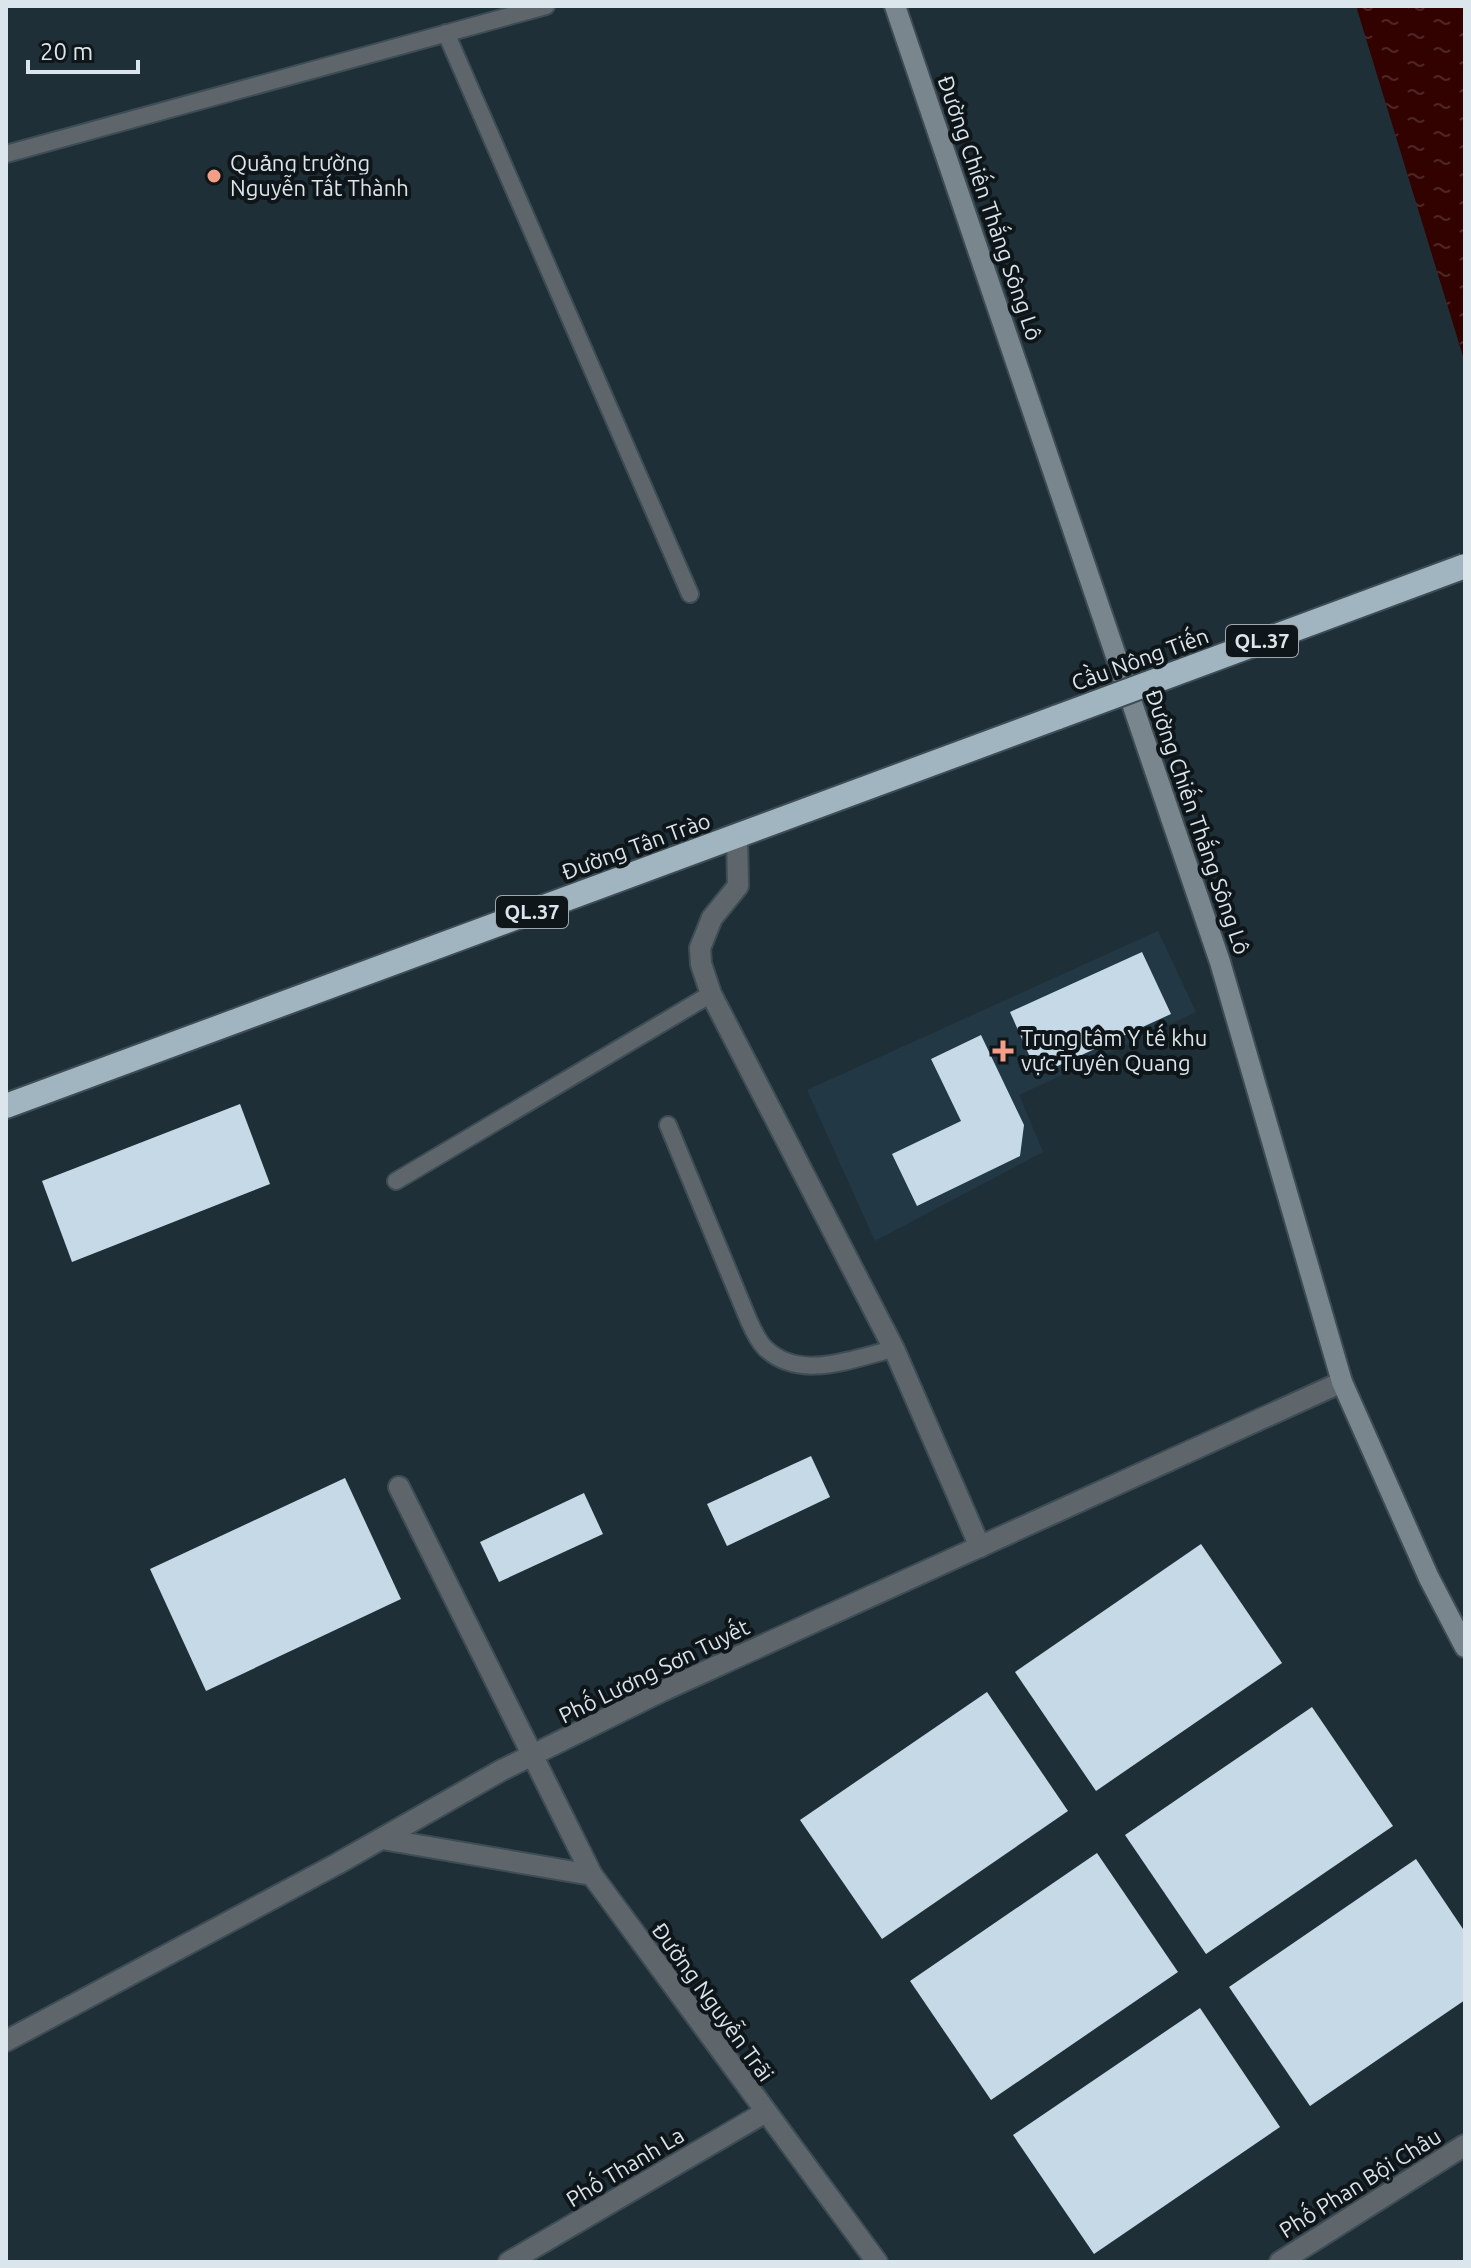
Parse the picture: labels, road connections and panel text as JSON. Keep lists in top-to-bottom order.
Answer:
{
  "streets": {
    "highway": ["QL.37", "Cầu Nông Tiến", "Đường Tân Trào"],
    "street": [
      "Đường Chiến Thắng Sông Lô",
      "Phố Lương Sơn Tuyết",
      "Đường Nguyễn Trãi",
      "Phố Thanh La",
      "Phố Phan Bội Châu"
    ]
  },
  "crossings": [
    ["Đường Chiến Thắng Sông Lô", "Phố Lương Sơn Tuyết"],
    ["Cầu Nông Tiến", "Đường Tân Trào"],
    ["Phố Lương Sơn Tuyết", "Đường Nguyễn Trãi"],
    ["Đường Nguyễn Trãi", "Phố Thanh La"]
  ],
  "places": {
    "other": ["Quảng trường Nguyễn Tất Thành"],
    "health": ["Trung tâm Y tế khu vực Tuyên Quang"]
  },
  "scale_bar": "20 m"
}
